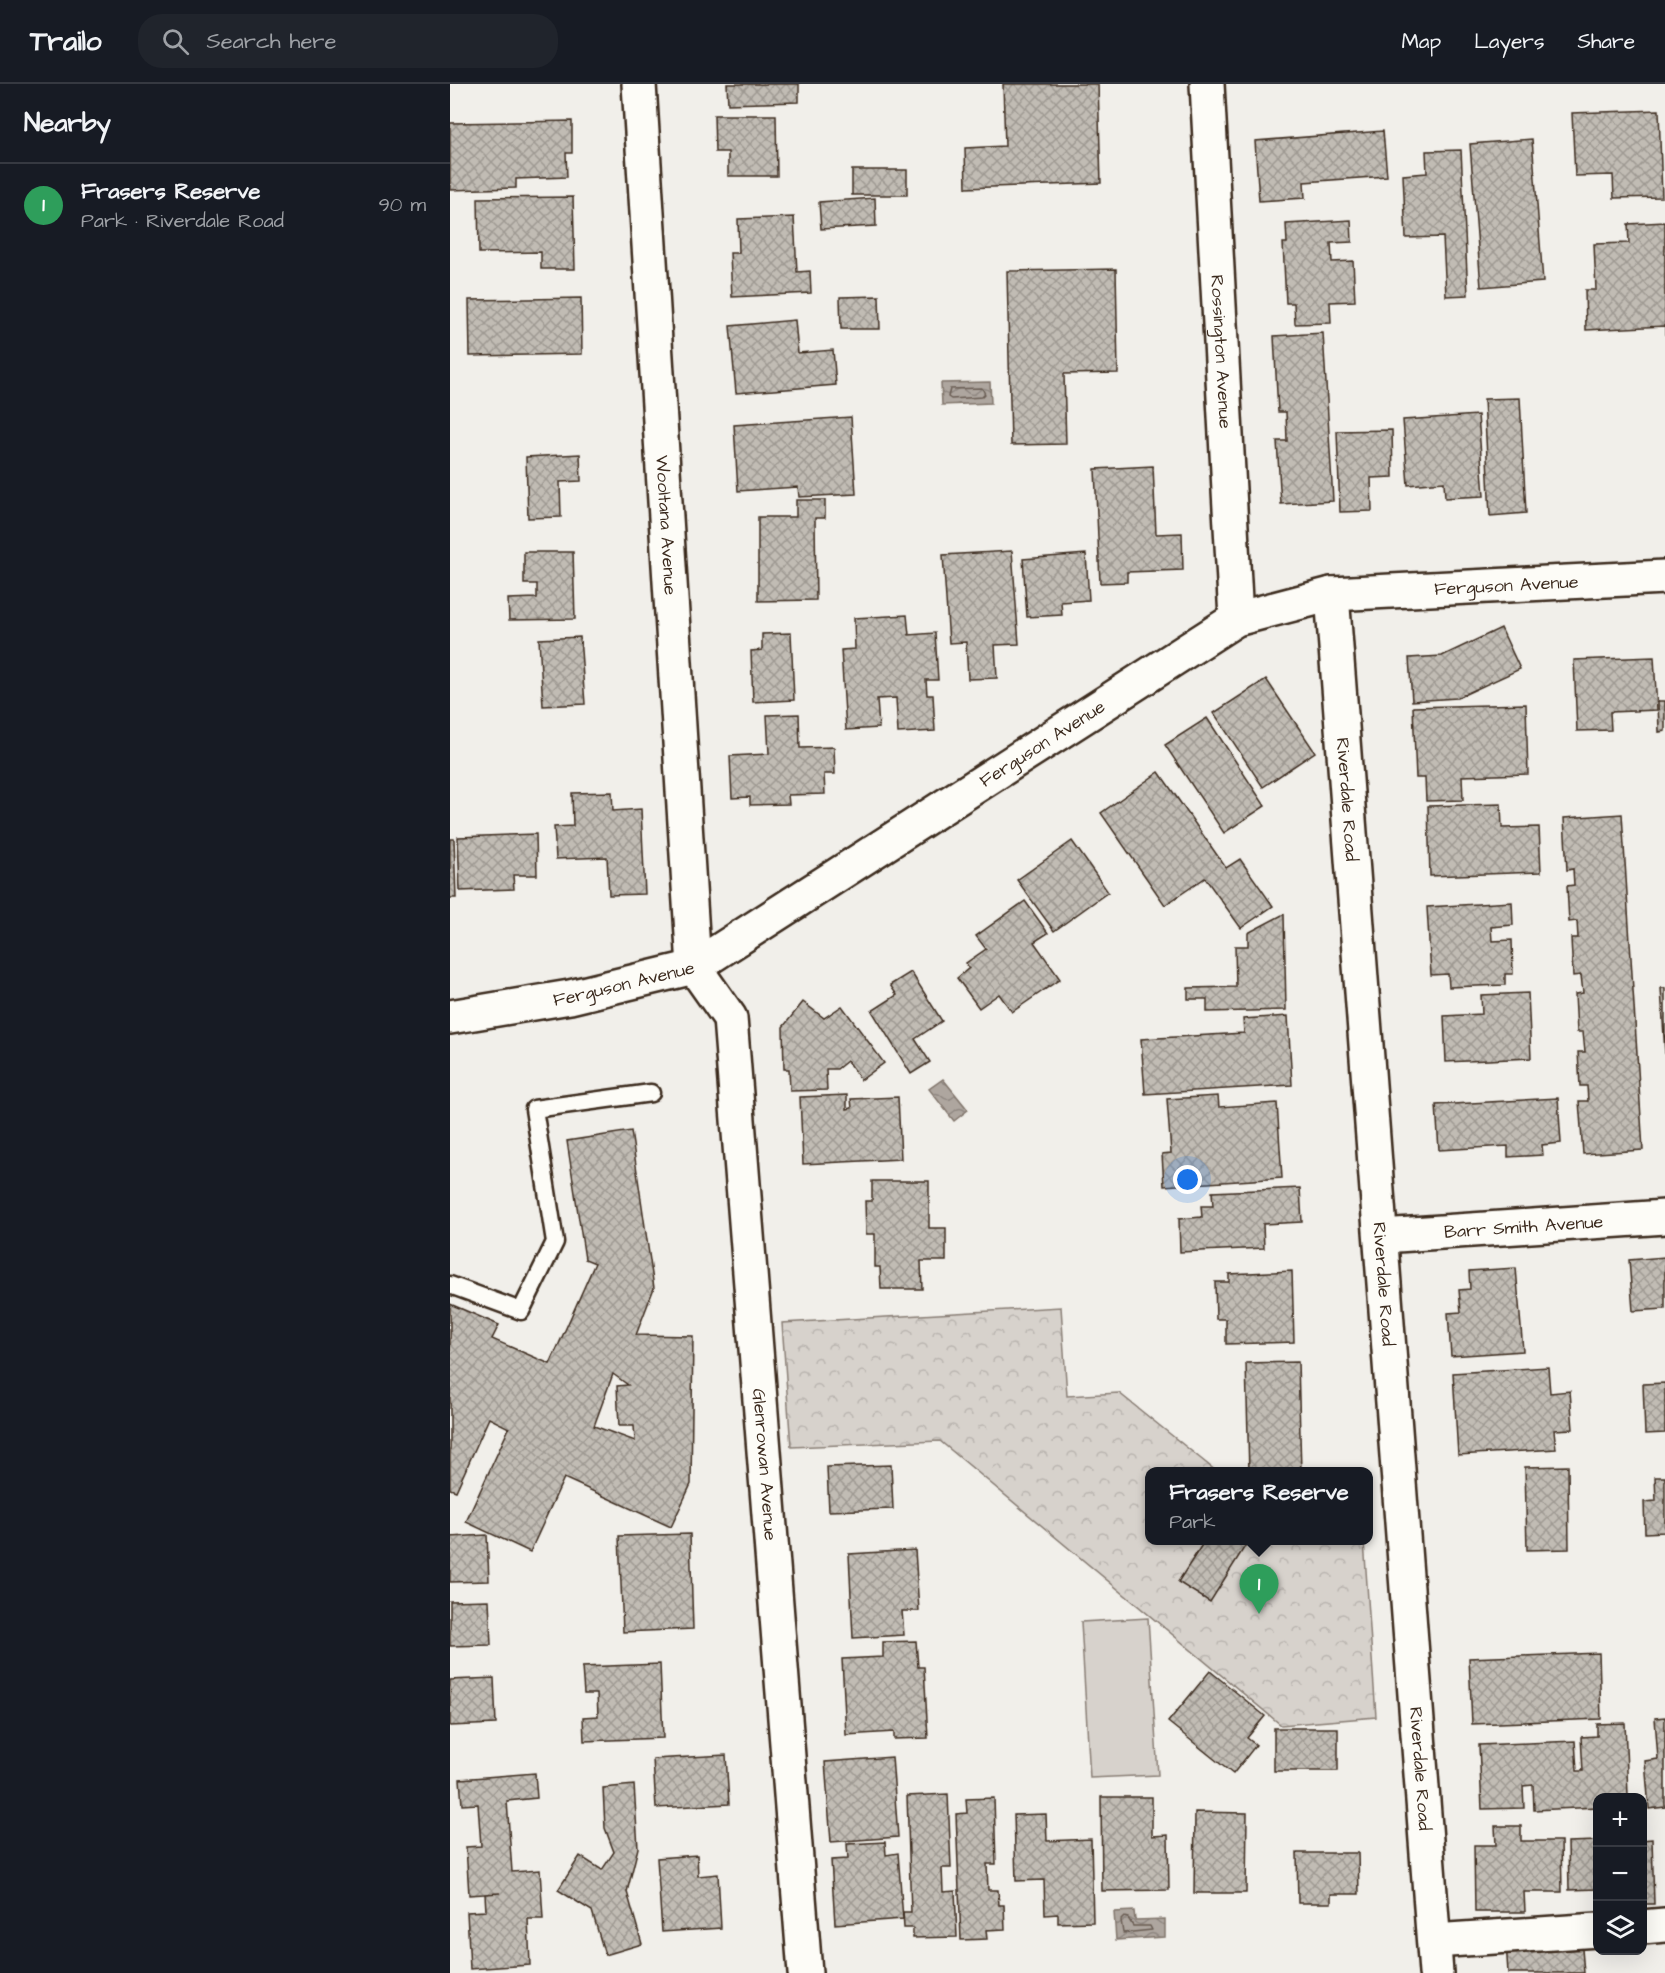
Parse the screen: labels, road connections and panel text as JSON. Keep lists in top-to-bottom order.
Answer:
{
  "streets": {
    "street": [
      "Rossington Avenue",
      "Wooltana Avenue",
      "Ferguson Avenue",
      "Riverdale Road",
      "Barr Smith Avenue",
      "Glenrowan Avenue"
    ]
  },
  "crossings": [
    ["Rossington Avenue", "Ferguson Avenue"],
    ["Wooltana Avenue", "Ferguson Avenue"],
    ["Wooltana Avenue", "Glenrowan Avenue"],
    ["Ferguson Avenue", "Riverdale Road"],
    ["Ferguson Avenue", "Glenrowan Avenue"],
    ["Riverdale Road", "Barr Smith Avenue"]
  ],
  "page": {
    "header": "Trailo",
    "search": "Search here",
    "nav": ["Map", "Layers", "Share"],
    "heading": "Nearby",
    "list": [
      {
        "mark": "1",
        "name": "Frasers Reserve",
        "note": "Park · Riverdale Road",
        "value": "90 m"
      }
    ],
    "popup": ["Frasers Reserve", "Park"],
    "pins": "1",
    "map_buttons": ["+", "−"]
  }
}
